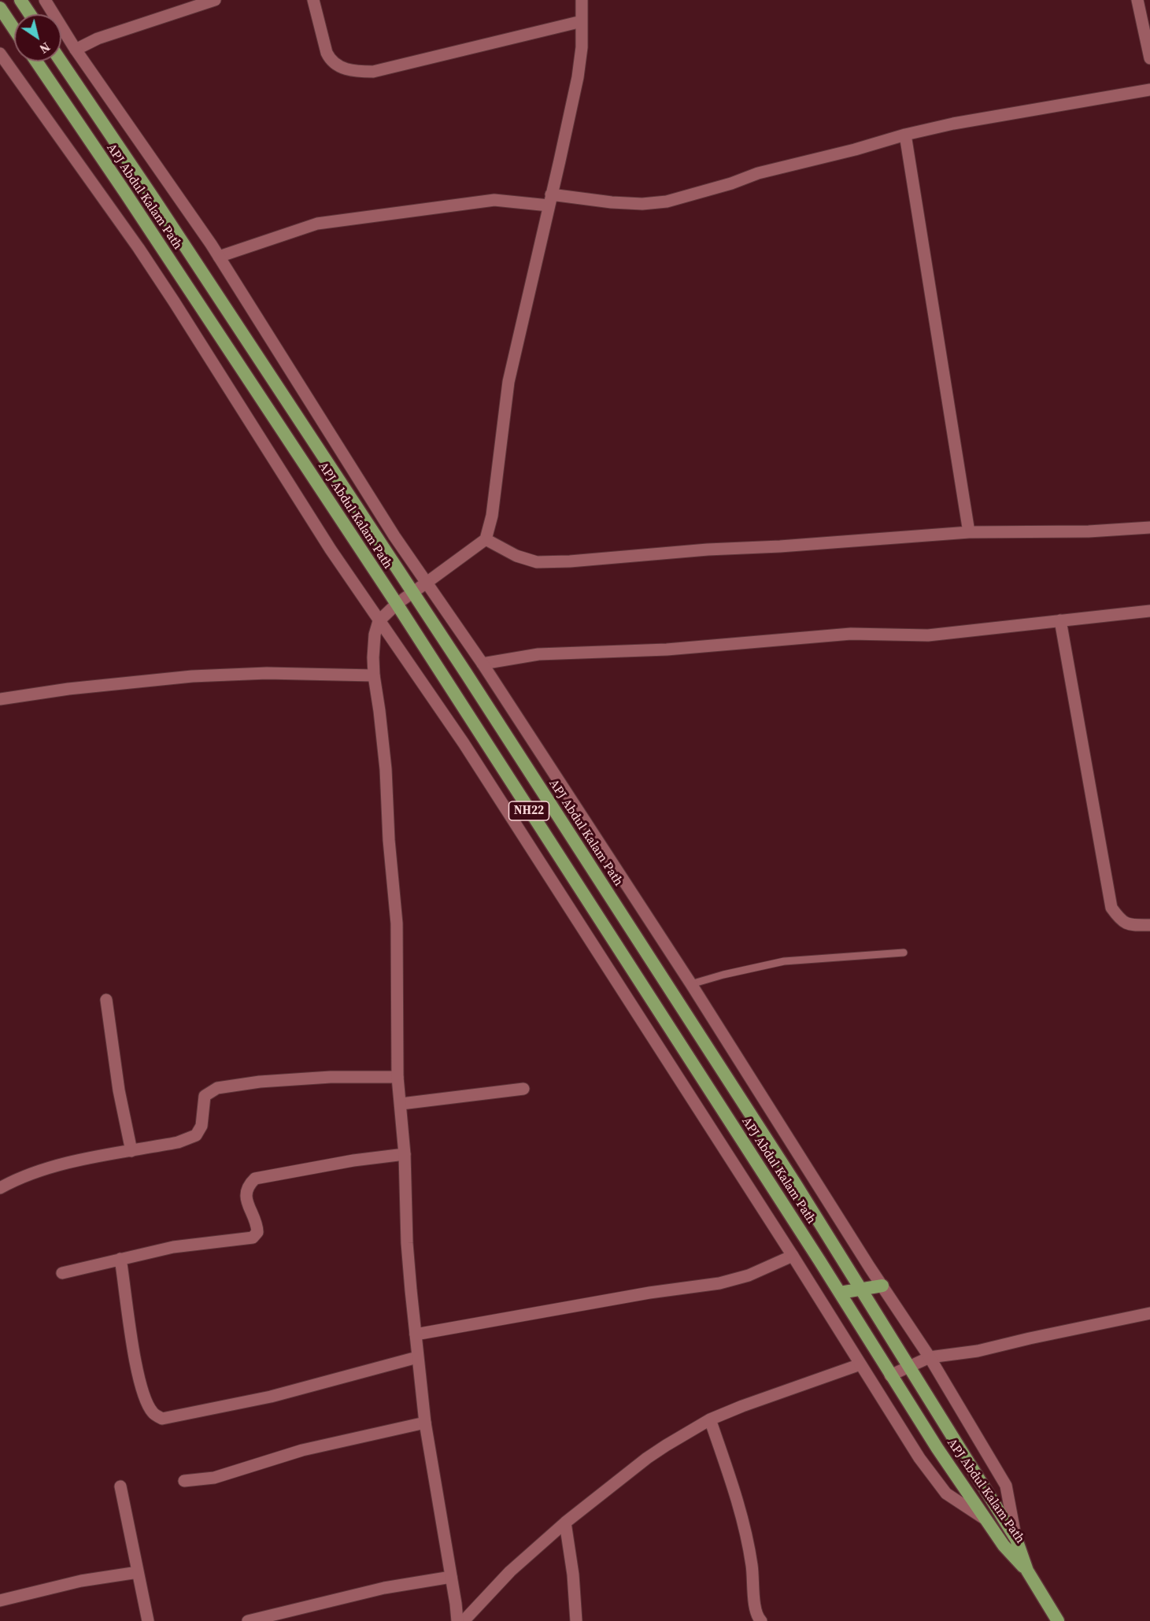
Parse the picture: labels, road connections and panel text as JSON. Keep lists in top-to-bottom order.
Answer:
{
  "streets": {
    "highway": ["APJ Abdul Kalam Path", "NH22"]
  },
  "crossings": [
    ["APJ Abdul Kalam Path", "NH22"]
  ],
  "north": "bottom right"
}
